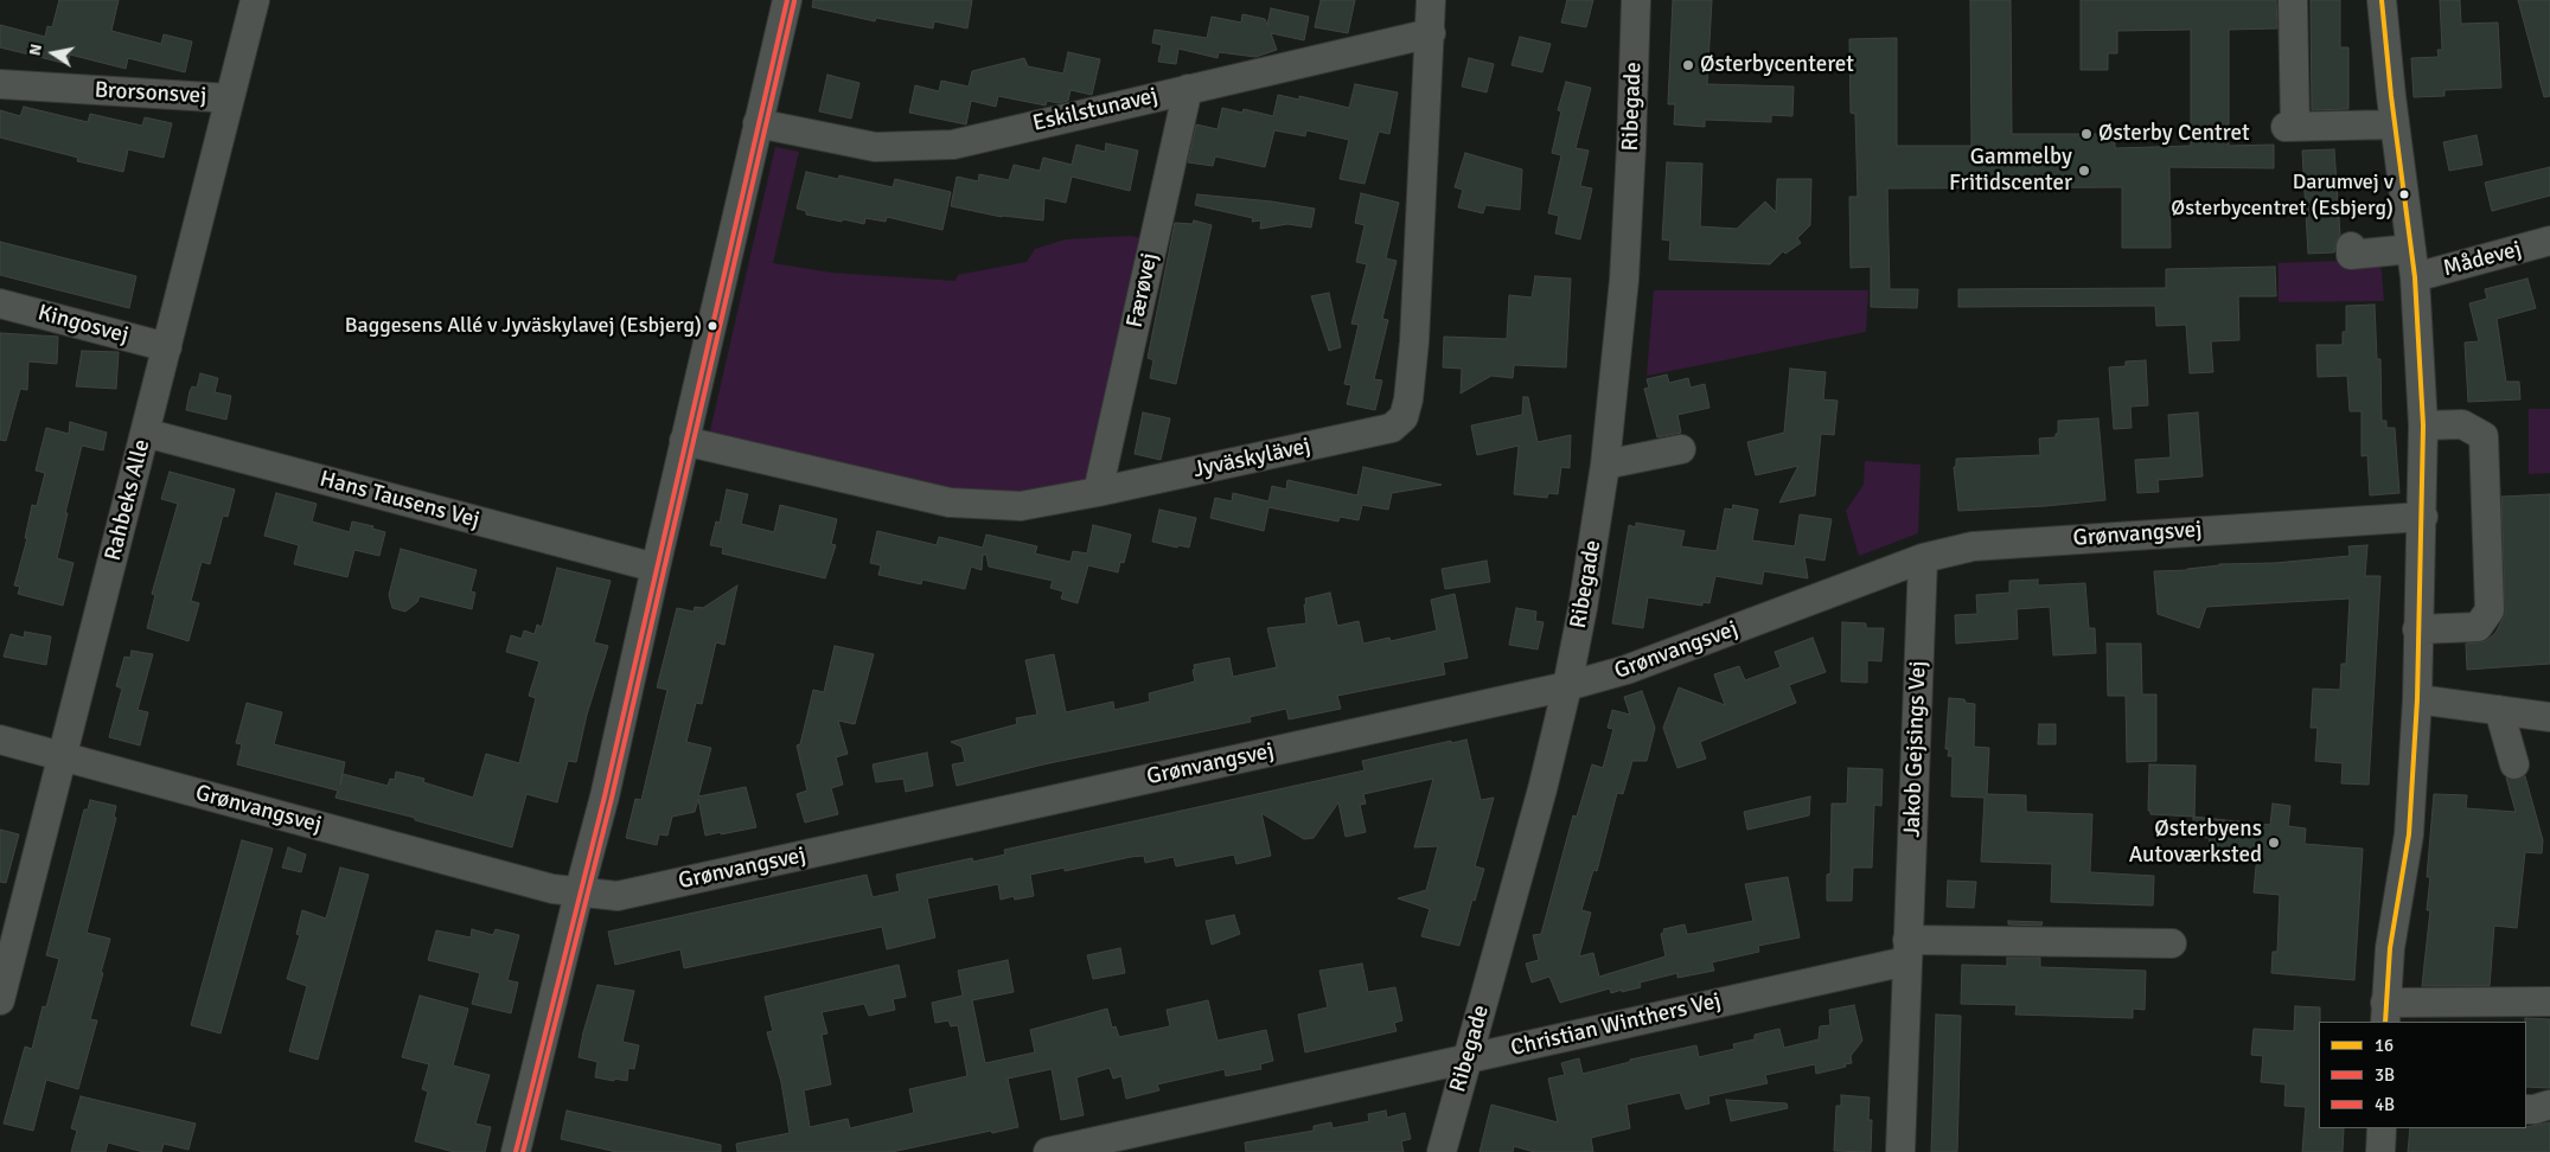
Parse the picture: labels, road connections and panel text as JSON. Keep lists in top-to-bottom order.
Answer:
{
  "streets": {
    "street": [
      "Brorsonsvej",
      "Ribegade",
      "Eskilstunavej",
      "Mådevej",
      "Færøvej",
      "Kingosvej",
      "Jyväskylävej",
      "Rahbeks Alle",
      "Hans Tausens Vej",
      "Grønvangsvej",
      "Jakob Gejsings Vej",
      "Christian Winthers Vej"
    ]
  },
  "crossings": [
    ["Brorsonsvej", "Rahbeks Alle"],
    ["Ribegade", "Grønvangsvej"],
    ["Ribegade", "Christian Winthers Vej"],
    ["Eskilstunavej", "Færøvej"],
    ["Eskilstunavej", "Jyväskylävej"],
    ["Færøvej", "Jyväskylävej"],
    ["Kingosvej", "Rahbeks Alle"],
    ["Rahbeks Alle", "Hans Tausens Vej"],
    ["Rahbeks Alle", "Grønvangsvej"],
    ["Grønvangsvej", "Jakob Gejsings Vej"],
    ["Jakob Gejsings Vej", "Christian Winthers Vej"]
  ],
  "places": [
    "Østerbycenteret",
    "Østerby Centret",
    "Gammelby Fritidscenter",
    "Darumvej v Østerbycentret (Esbjerg)",
    "Baggesens Allé v Jyväskylavej (Esbjerg)",
    "Østerbyens Autoværksted"
  ],
  "lines": ["transit line 16", "transit line 3B", "transit line 4B"],
  "legend": ["16", "3B", "4B"],
  "north": "left"
}
